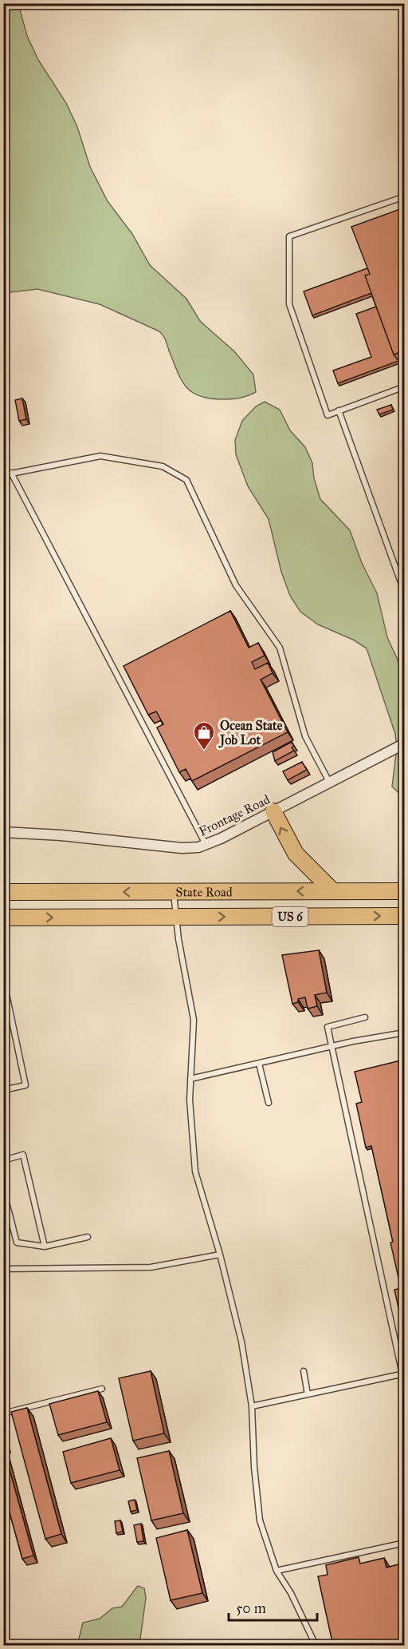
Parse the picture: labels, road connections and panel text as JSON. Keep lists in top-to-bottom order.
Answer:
{
  "streets": {
    "main road": ["State Road", "US 6"],
    "street": ["Frontage Road"]
  },
  "places": {
    "shop": ["Ocean State Job Lot"]
  },
  "scale_bar": "50 m"
}
